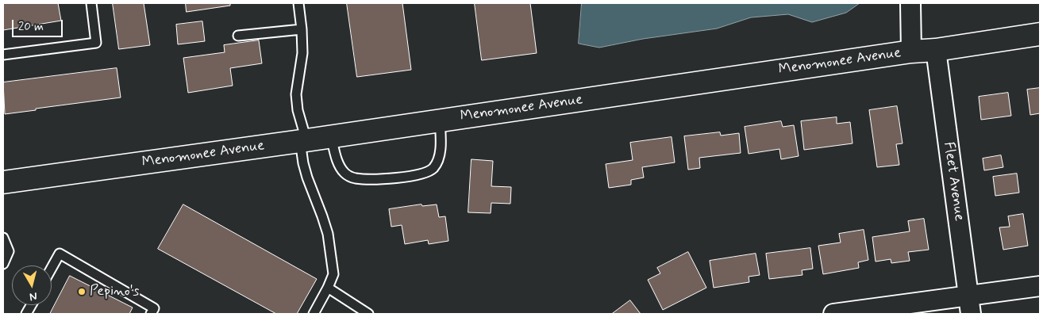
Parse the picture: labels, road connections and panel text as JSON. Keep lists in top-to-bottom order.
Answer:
{
  "streets": {
    "street": ["Menomonee Avenue", "Fleet Avenue"]
  },
  "crossings": [
    ["Menomonee Avenue", "Fleet Avenue"]
  ],
  "places": ["Pepino's"],
  "scale_bar": "20 m",
  "north": "bottom"
}
